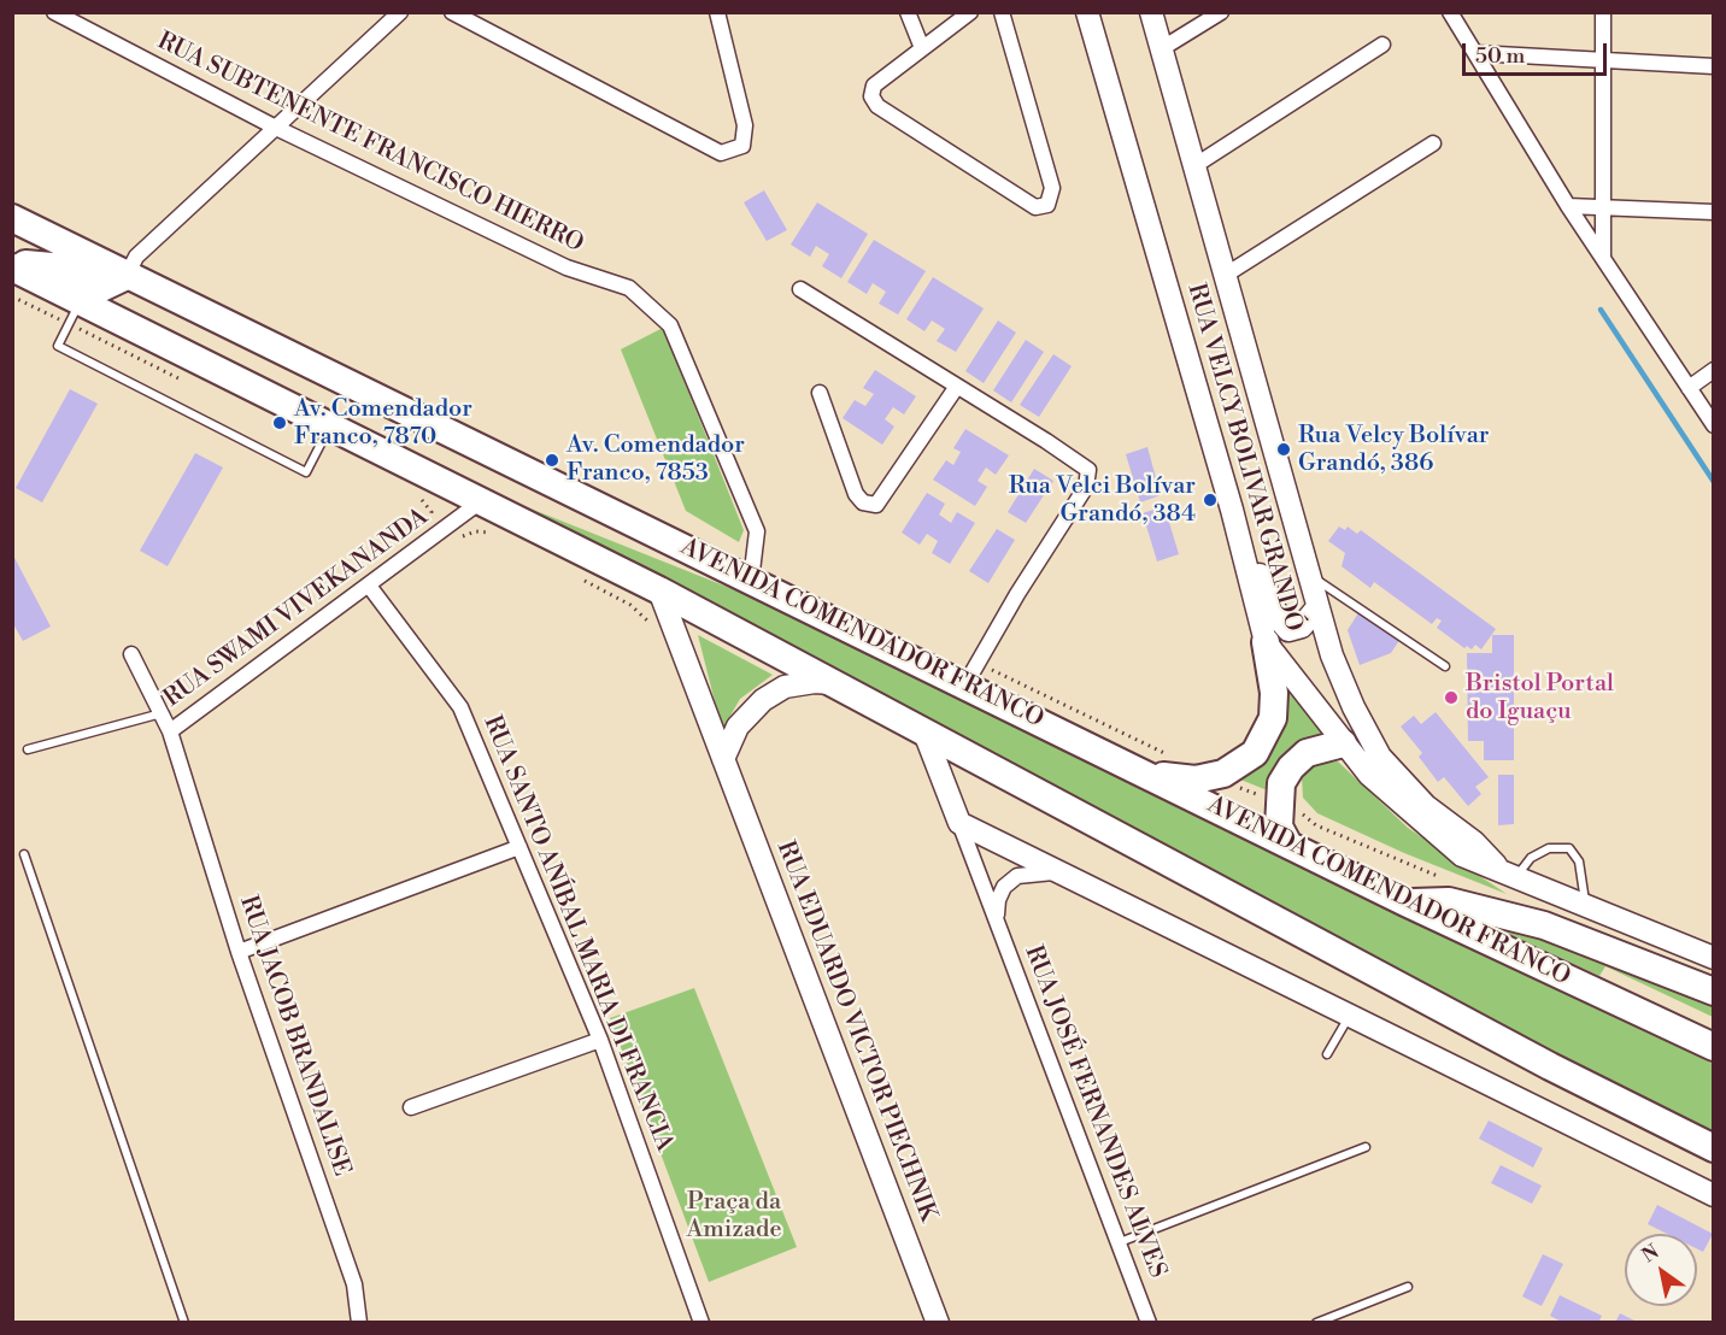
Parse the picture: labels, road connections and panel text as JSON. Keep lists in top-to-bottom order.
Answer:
{
  "streets": {
    "highway": ["AVENIDA COMENDADOR FRANCO"],
    "main road": ["RUA VELCY BOLIVAR GRANDÓ", "RUA EDUARDO VICTOR PIECHNIK"],
    "street": [
      "RUA SUBTENENTE FRANCISCO HIERRO",
      "RUA SWAMI VIVEKANANDA",
      "RUA SANTO ANÍBAL MARIA DI FRANCIA",
      "RUA JACOB BRANDALISE",
      "RUA JOSÉ FERNANDES ALVES"
    ]
  },
  "crossings": [
    ["RUA SUBTENENTE FRANCISCO HIERRO", "AVENIDA COMENDADOR FRANCO"],
    ["RUA SWAMI VIVEKANANDA", "RUA SANTO ANÍBAL MARIA DI FRANCIA"],
    ["RUA SWAMI VIVEKANANDA", "RUA JACOB BRANDALISE"]
  ],
  "parks": ["Praça da Amizade"],
  "places": [
    "Av. Comendador Franco, 7870",
    "Rua Velcy Bolívar Grandó, 386",
    "Av. Comendador Franco, 7853",
    "Rua Velci Bolívar Grandó, 384",
    "Bristol Portal do Iguaçu"
  ],
  "scale_bar": "50 m",
  "north": "top left"
}
